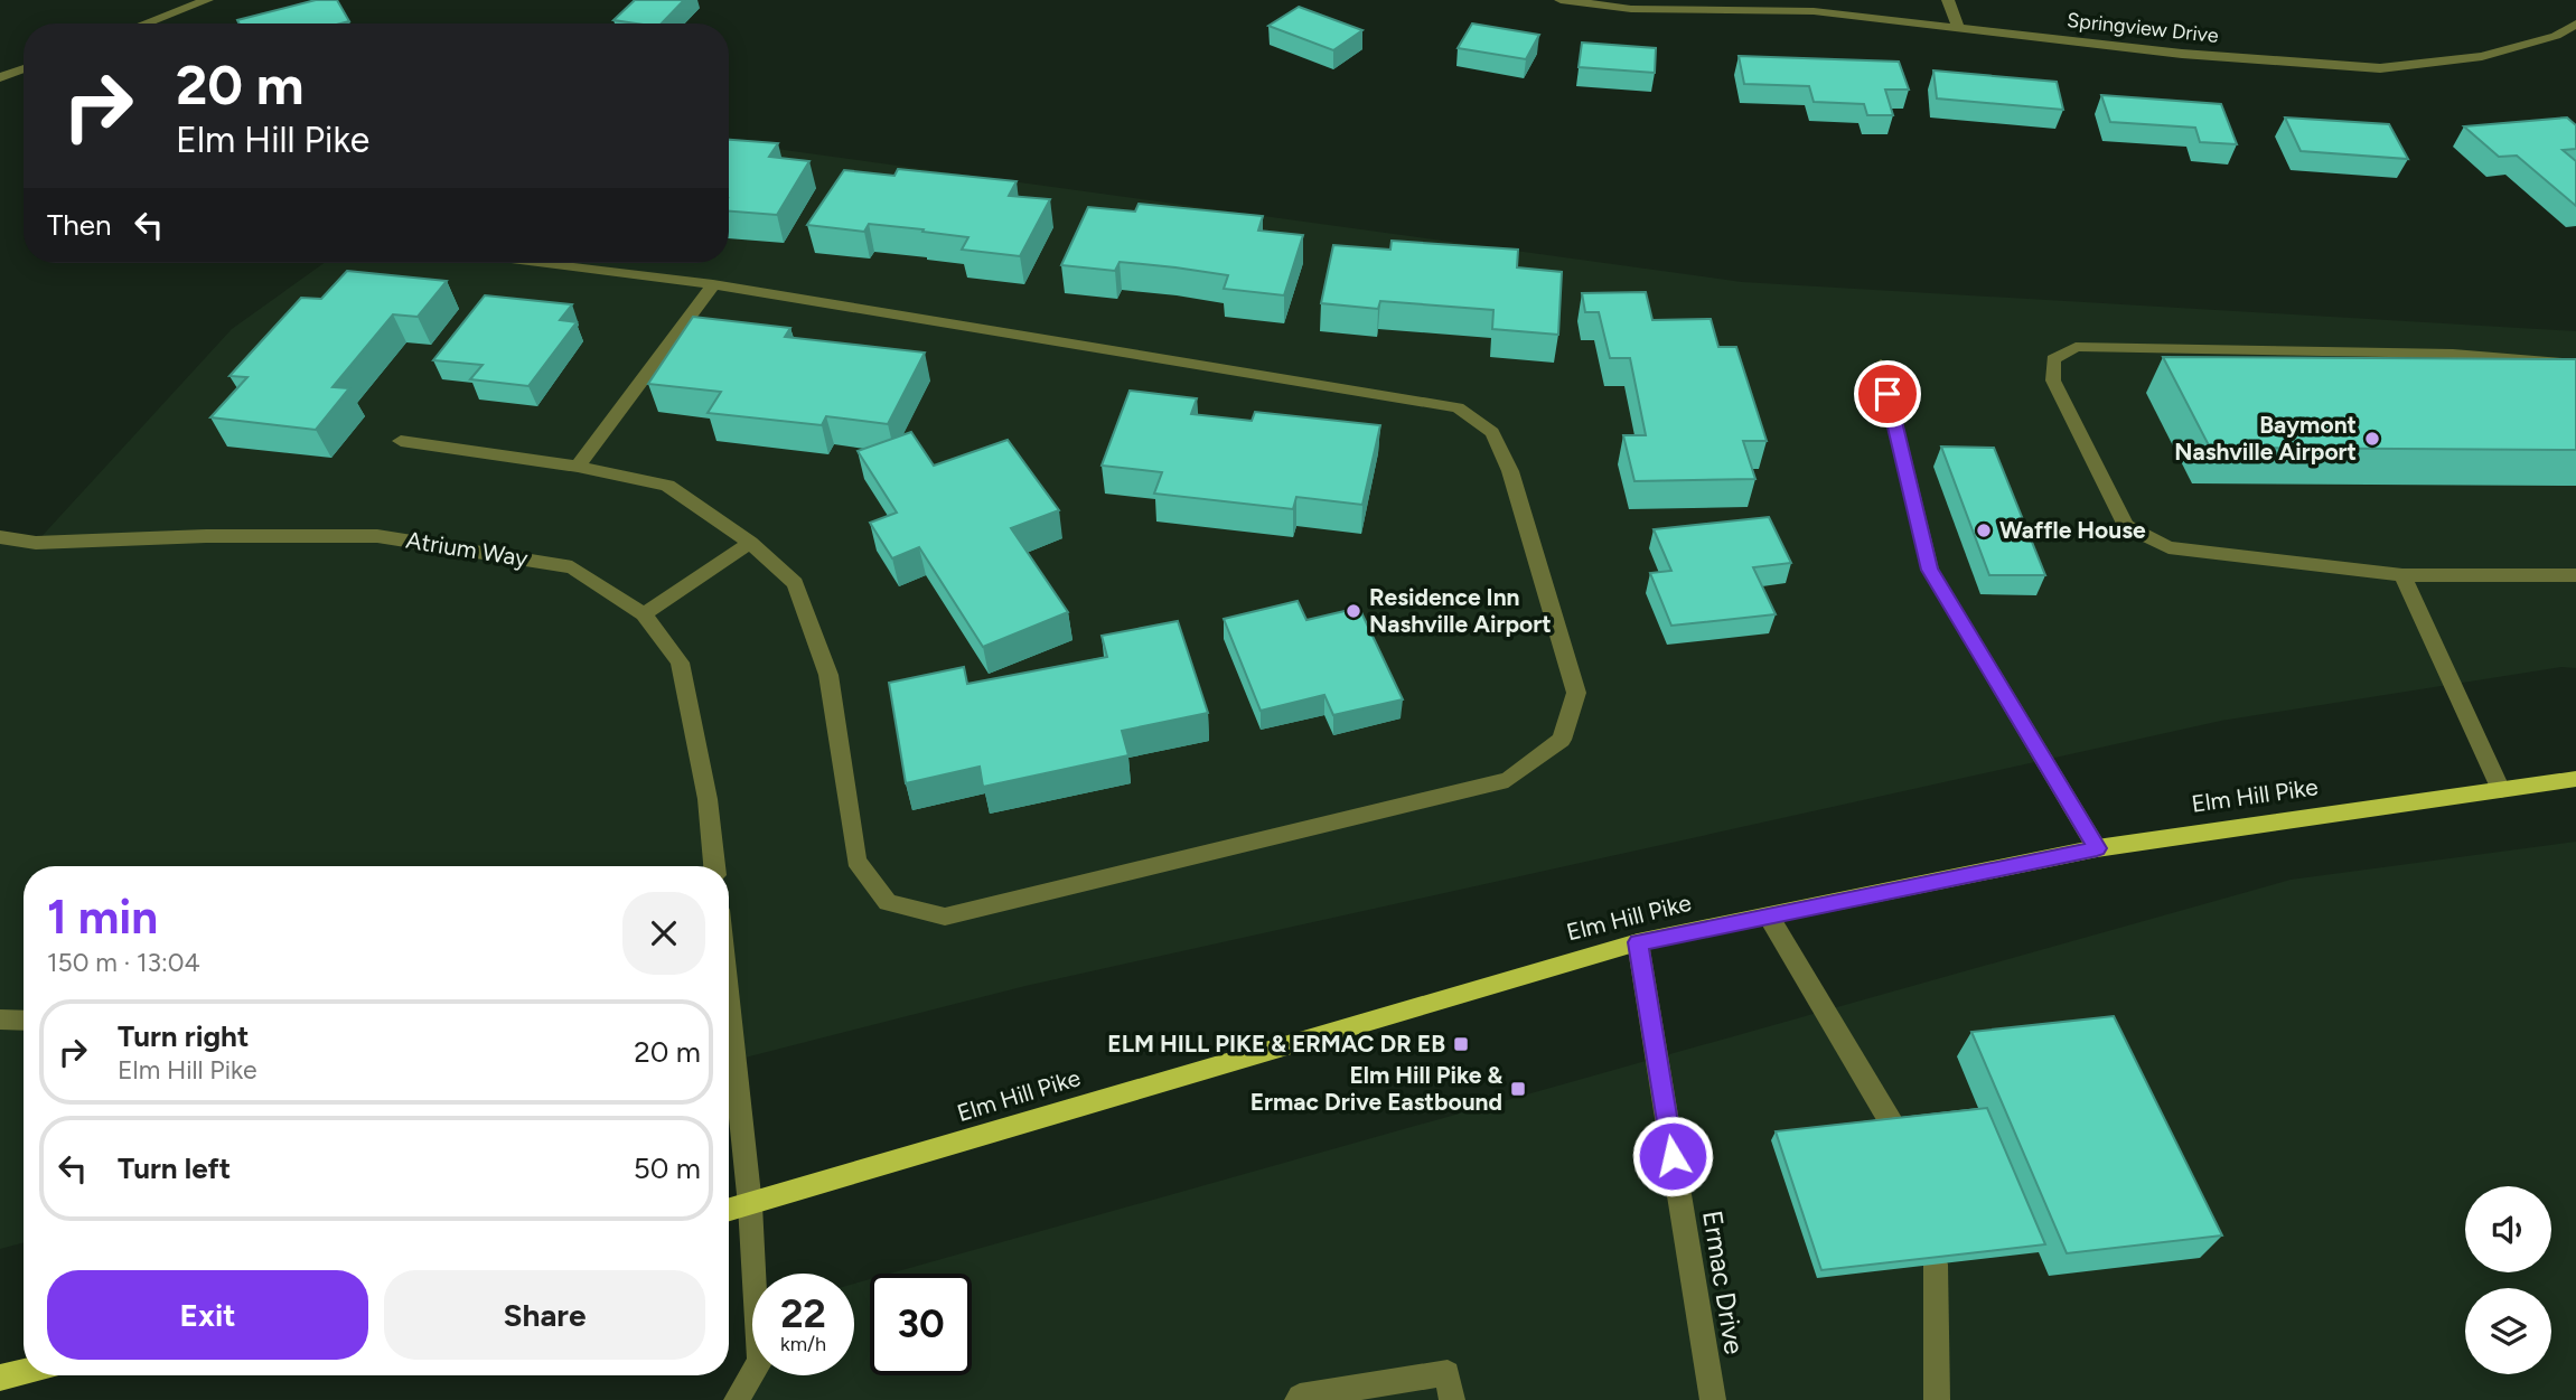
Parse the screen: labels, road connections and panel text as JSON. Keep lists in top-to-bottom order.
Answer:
{
  "streets": {
    "main road": ["Elm Hill Pike"],
    "street": ["Springview Drive", "Atrium Way", "Ermac Drive"]
  },
  "crossings": [
    ["Elm Hill Pike", "Ermac Drive"]
  ],
  "places": {
    "other": ["Baymont Nashville Airport", "Waffle House", "Residence Inn Nashville Airport"],
    "transit": ["ELM HILL PIKE & ERMAC DR EB", "Elm Hill Pike & Ermac Drive Eastbound"]
  },
  "page": {
    "turn": ["20 m", "Elm Hill Pike"],
    "then": "Then",
    "heading": ["1 min", "150 m · 13:04"],
    "list": [
      {
        "name": "Turn right",
        "note": "Elm Hill Pike",
        "value": "20 m"
      },
      {
        "name": "Turn left",
        "value": "50 m"
      }
    ],
    "buttons": ["Exit", "Share"],
    "speed": "22 km/h",
    "limit": "30"
  }
}
